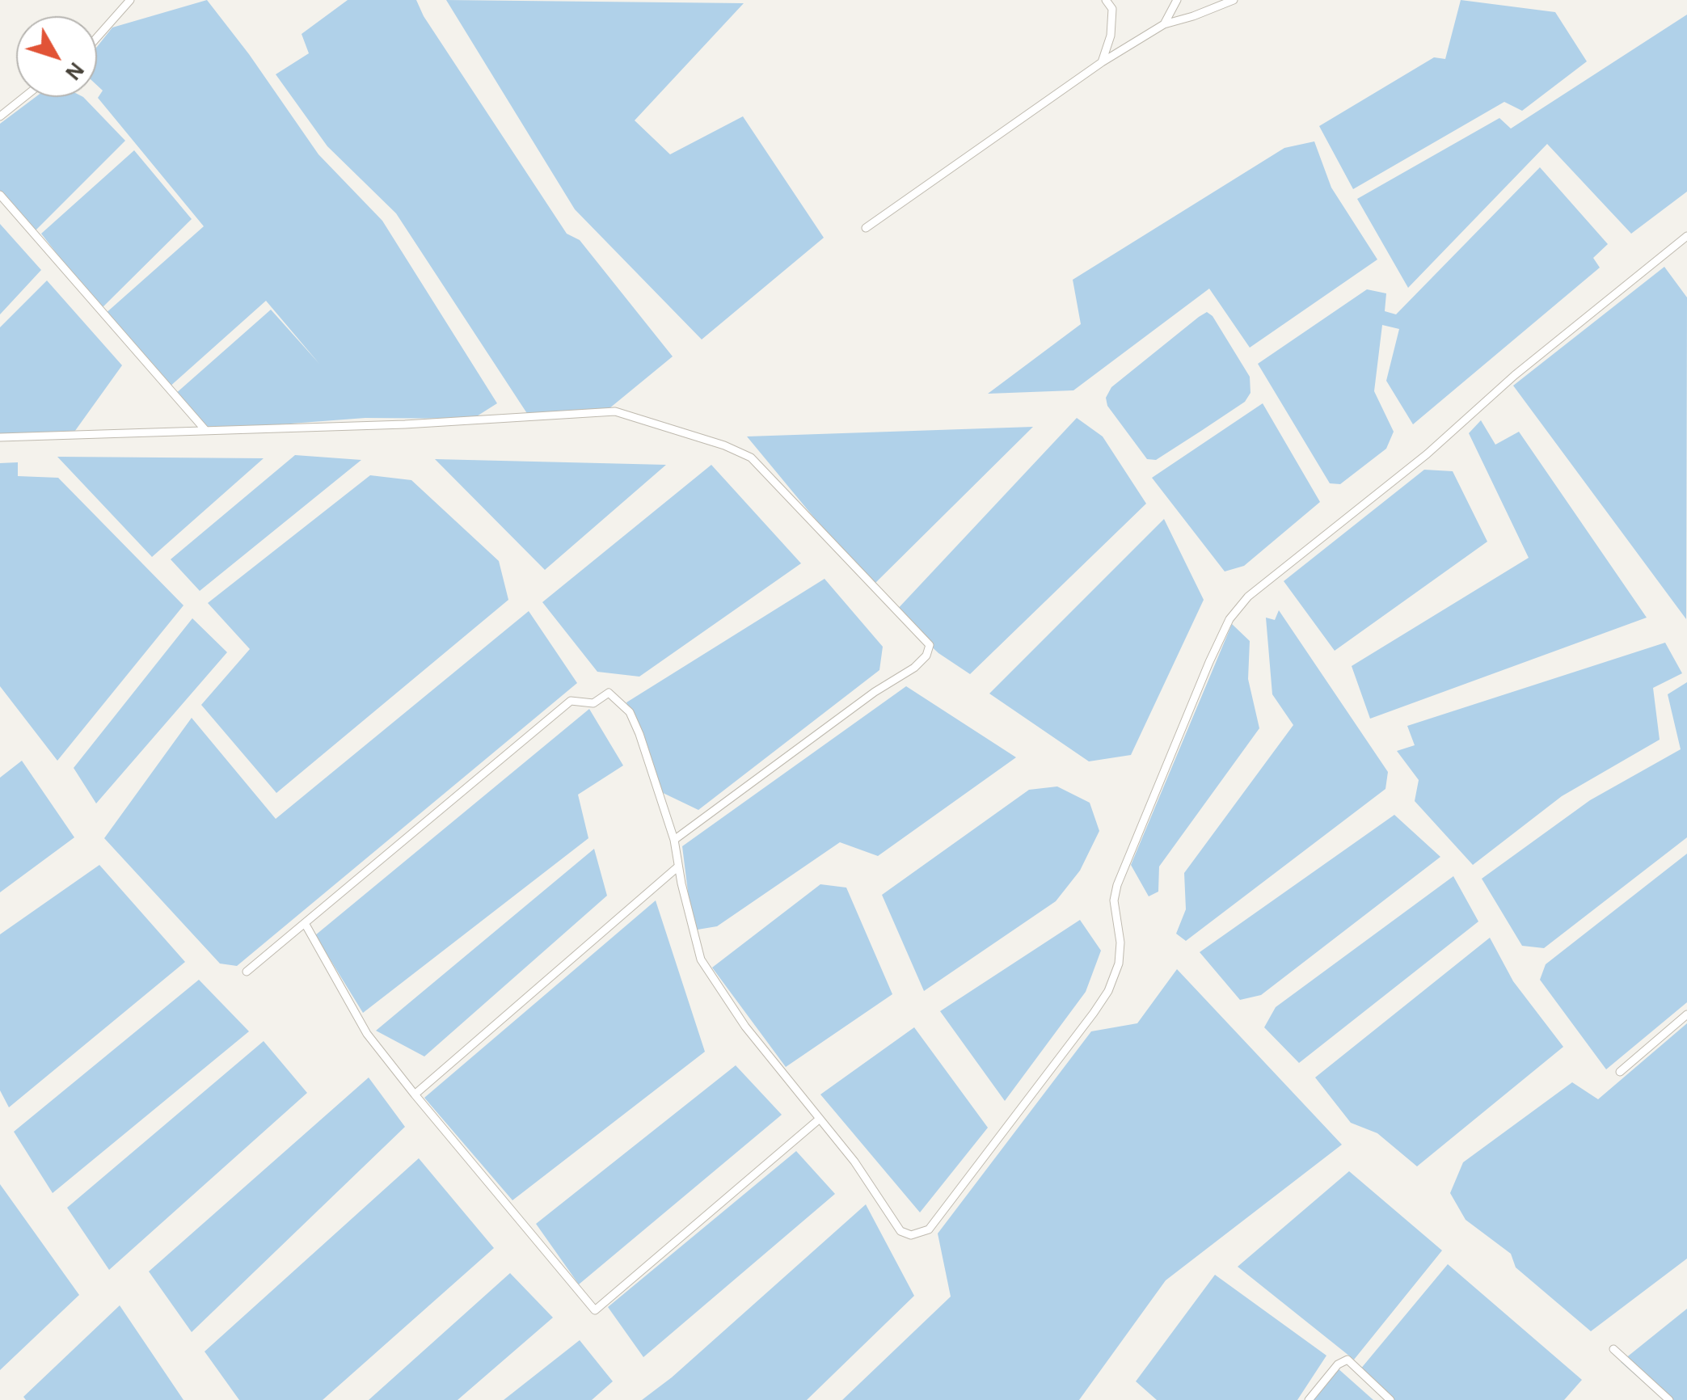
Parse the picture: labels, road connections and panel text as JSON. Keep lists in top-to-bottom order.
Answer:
{
  "north": "bottom right"
}
